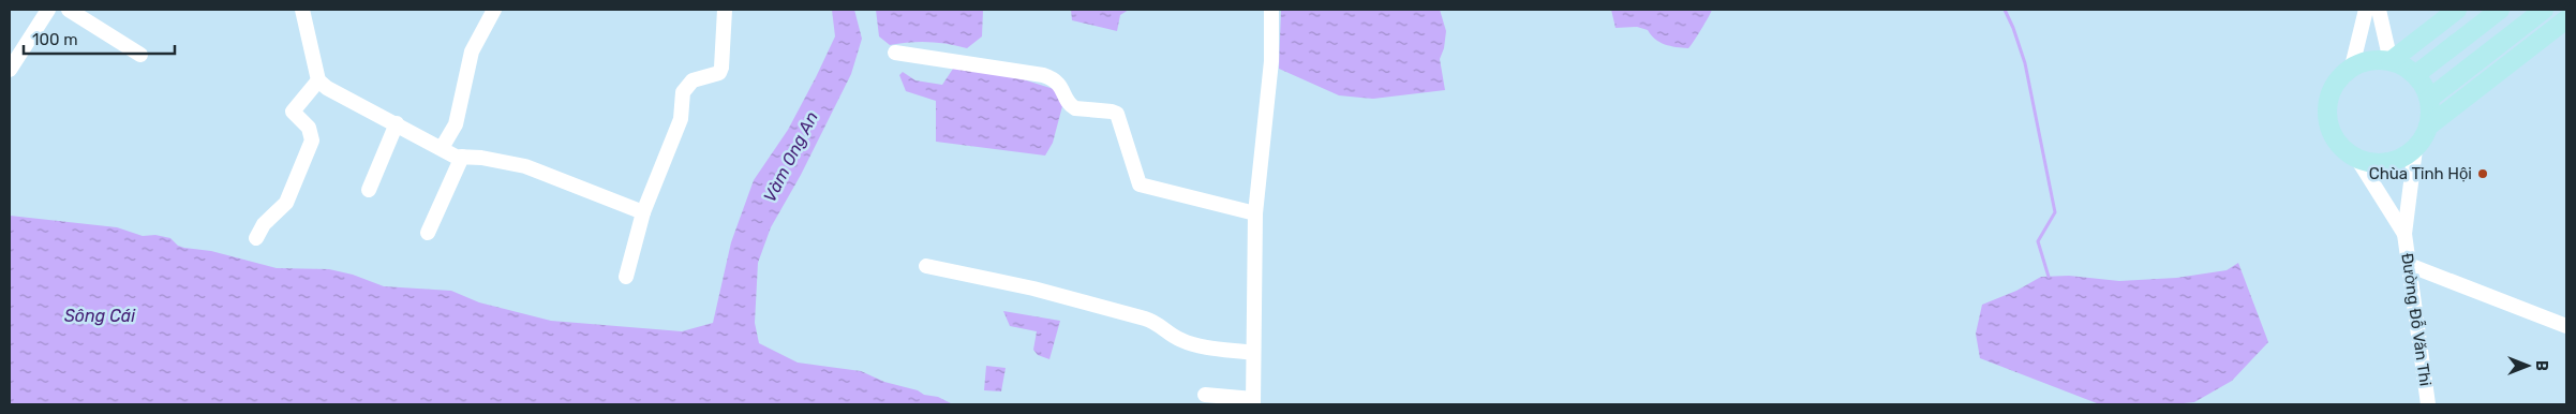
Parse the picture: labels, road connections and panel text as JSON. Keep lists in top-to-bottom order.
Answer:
{
  "streets": {
    "street": ["Đường Đỗ Văn Thi"]
  },
  "water": ["Vàm Ong An", "Sông Cái"],
  "places": ["Chùa Tỉnh Hội"],
  "scale_bar": "100 m",
  "north": "right"
}
